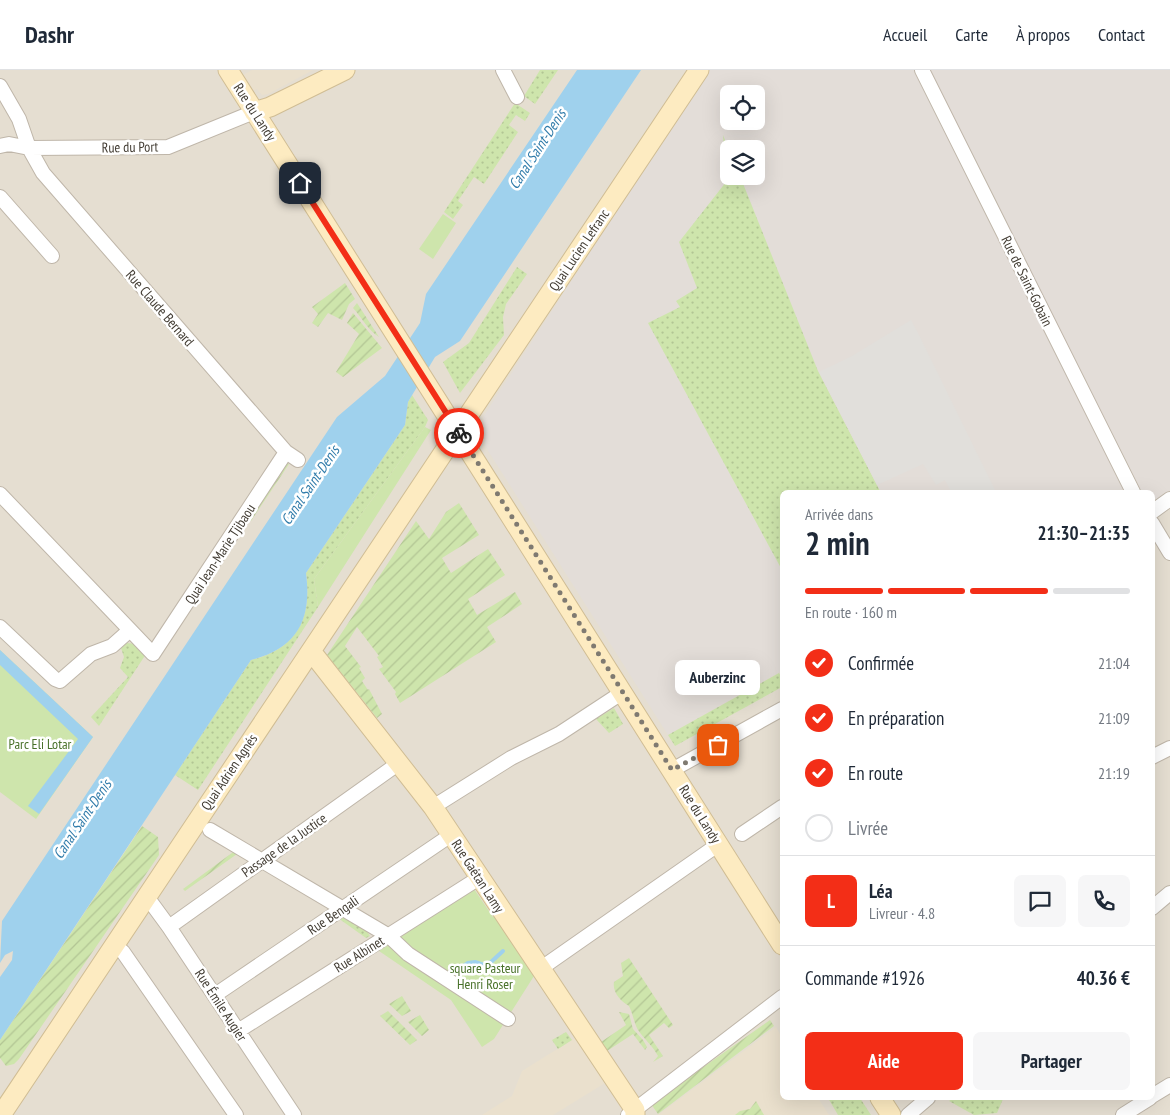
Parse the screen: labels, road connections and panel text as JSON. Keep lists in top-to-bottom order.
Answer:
{
  "streets": {
    "main road": [
      "Rue du Landy",
      "Quai Lucien Lefranc",
      "Quai Adrien Agnés",
      "Rue Gaétan Lamy"
    ],
    "street": [
      "Rue du Port",
      "Rue de Saint-Gobain",
      "Rue Claude Bernard",
      "Quai Jean-Marie Tjibaou",
      "Passage de la Justice",
      "Rue Bengali",
      "Rue Albinet",
      "Rue Émile Augier"
    ]
  },
  "crossings": [
    ["Rue du Landy", "Rue du Port"],
    ["Rue du Landy", "Quai Lucien Lefranc"],
    ["Rue du Landy", "Quai Adrien Agnés"],
    ["Rue du Port", "Rue Claude Bernard"],
    ["Quai Lucien Lefranc", "Quai Adrien Agnés"],
    ["Rue Claude Bernard", "Quai Jean-Marie Tjibaou"],
    ["Quai Adrien Agnés", "Rue Gaétan Lamy"],
    ["Quai Adrien Agnés", "Rue Émile Augier"],
    ["Passage de la Justice", "Rue Gaétan Lamy"],
    ["Passage de la Justice", "Rue Émile Augier"],
    ["Rue Gaétan Lamy", "Rue Bengali"],
    ["Rue Gaétan Lamy", "Rue Albinet"],
    ["Rue Bengali", "Rue Émile Augier"],
    ["Rue Albinet", "Rue Émile Augier"]
  ],
  "water": ["Canal Saint-Denis"],
  "parks": ["Parc Eli Lotar", "square Pasteur Henri Roser"],
  "places": ["Auberzinc"],
  "page": {
    "header": "Dashr",
    "nav": [
      "Accueil",
      "Carte",
      "À propos",
      "Contact"
    ],
    "heading": ["2 min", "Arrivée dans", "21:30–21:35"],
    "panel": [
      "Léa",
      "Livreur · 4.8",
      "Commande #1926",
      "40.36 €"
    ],
    "bar": "En route · 160 m",
    "list": [
      ["Confirmée", "21:04"],
      ["En préparation", "21:09"],
      ["En route", "21:19"],
      "Livrée"
    ],
    "bubble": "Auberzinc",
    "round": "L",
    "buttons": ["Aide", "Partager"]
  }
}
